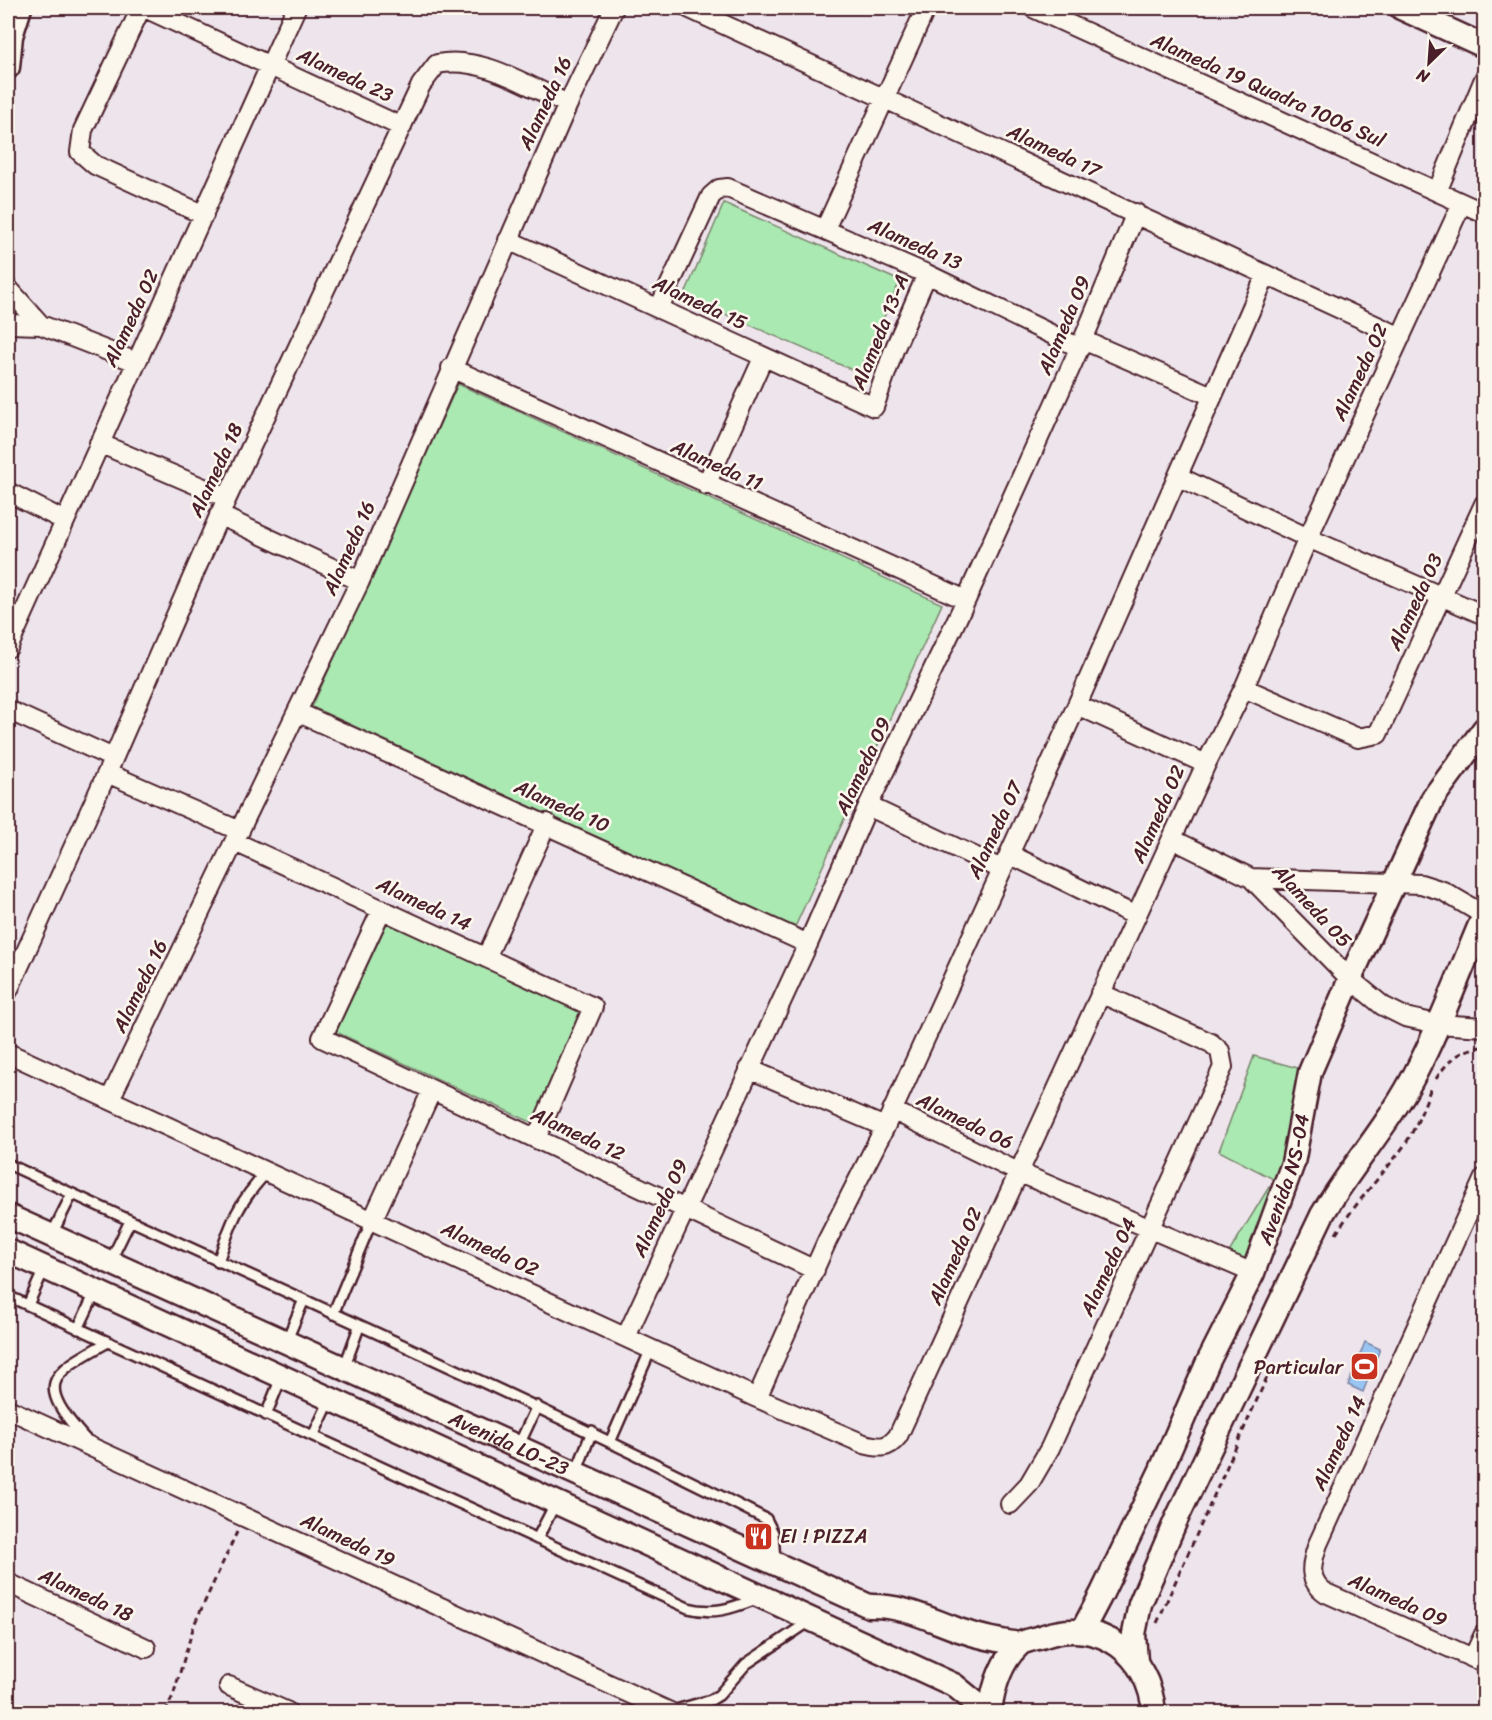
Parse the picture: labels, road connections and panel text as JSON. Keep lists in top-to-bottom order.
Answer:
{
  "streets": {
    "street": [
      "Alameda 23",
      "Alameda 19 Quadra 1006 Sul",
      "Alameda 16",
      "Alameda 17",
      "Alameda 13",
      "Alameda 15",
      "Alameda 02",
      "Alameda 09",
      "Alameda 13-A",
      "Alameda 11",
      "Alameda 18",
      "Alameda 03",
      "Alameda 10",
      "Alameda 07",
      "Alameda 14",
      "Alameda 05",
      "Alameda 06",
      "Alameda 12",
      "Avenida NS-04",
      "Alameda 04",
      "Avenida LO-23",
      "Alameda 19"
    ]
  },
  "crossings": [
    ["Alameda 23", "Alameda 02"],
    ["Alameda 23", "Alameda 18"],
    ["Alameda 19 Quadra 1006 Sul", "Alameda 02"],
    ["Alameda 16", "Alameda 15"],
    ["Alameda 16", "Alameda 02"],
    ["Alameda 16", "Alameda 11"],
    ["Alameda 16", "Alameda 18"],
    ["Alameda 16", "Alameda 10"],
    ["Alameda 16", "Alameda 14"],
    ["Alameda 17", "Alameda 02"],
    ["Alameda 17", "Alameda 09"],
    ["Alameda 17", "Alameda 07"],
    ["Alameda 13", "Alameda 15"],
    ["Alameda 13", "Alameda 09"],
    ["Alameda 13", "Alameda 13-A"],
    ["Alameda 13", "Alameda 07"],
    ["Alameda 15", "Alameda 13-A"],
    ["Alameda 02", "Alameda 09"],
    ["Alameda 02", "Alameda 03"],
    ["Alameda 02", "Alameda 07"],
    ["Alameda 02", "Alameda 06"],
    ["Alameda 02", "Alameda 04"],
    ["Alameda 09", "Alameda 11"],
    ["Alameda 09", "Alameda 10"],
    ["Alameda 09", "Alameda 14"],
    ["Alameda 09", "Alameda 06"],
    ["Alameda 09", "Alameda 12"],
    ["Alameda 18", "Alameda 14"],
    ["Alameda 07", "Alameda 06"],
    ["Alameda 07", "Alameda 12"],
    ["Alameda 14", "Alameda 12"],
    ["Alameda 05", "Avenida NS-04"],
    ["Alameda 06", "Avenida NS-04"],
    ["Alameda 06", "Alameda 04"]
  ],
  "places": {
    "sports": ["Particular"],
    "restaurant": ["EI ! PIZZA"]
  },
  "north": "bottom left"
}
